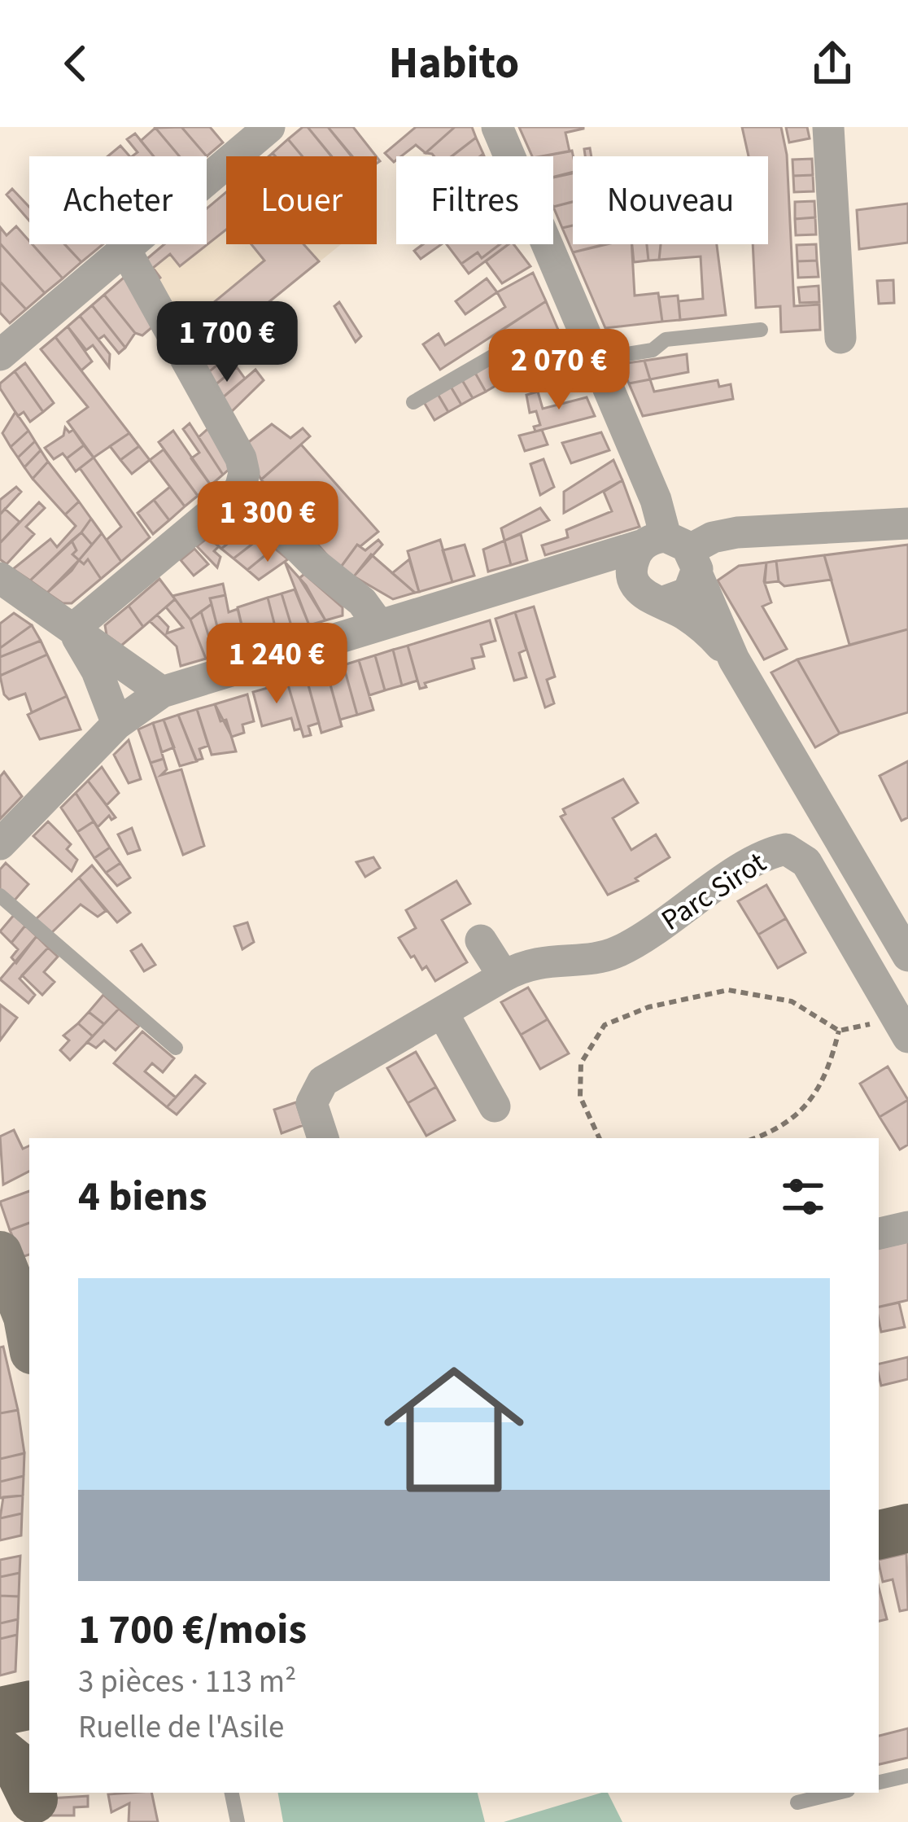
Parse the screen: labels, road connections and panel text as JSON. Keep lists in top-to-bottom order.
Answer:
{
  "streets": {
    "street": ["Parc Sirot"]
  },
  "page": {
    "header": "Habito",
    "chip": [
      "Acheter",
      "Louer",
      "Filtres",
      "Nouveau"
    ],
    "price": [
      "1 700 €",
      "2 070 €",
      "1 300 €",
      "1 240 €"
    ],
    "heading": "4 biens",
    "list": [
      {
        "name": "1 700 €/mois",
        "note": "3 pièces · 113 m² · Ruelle de l'Asile"
      }
    ]
  }
}
